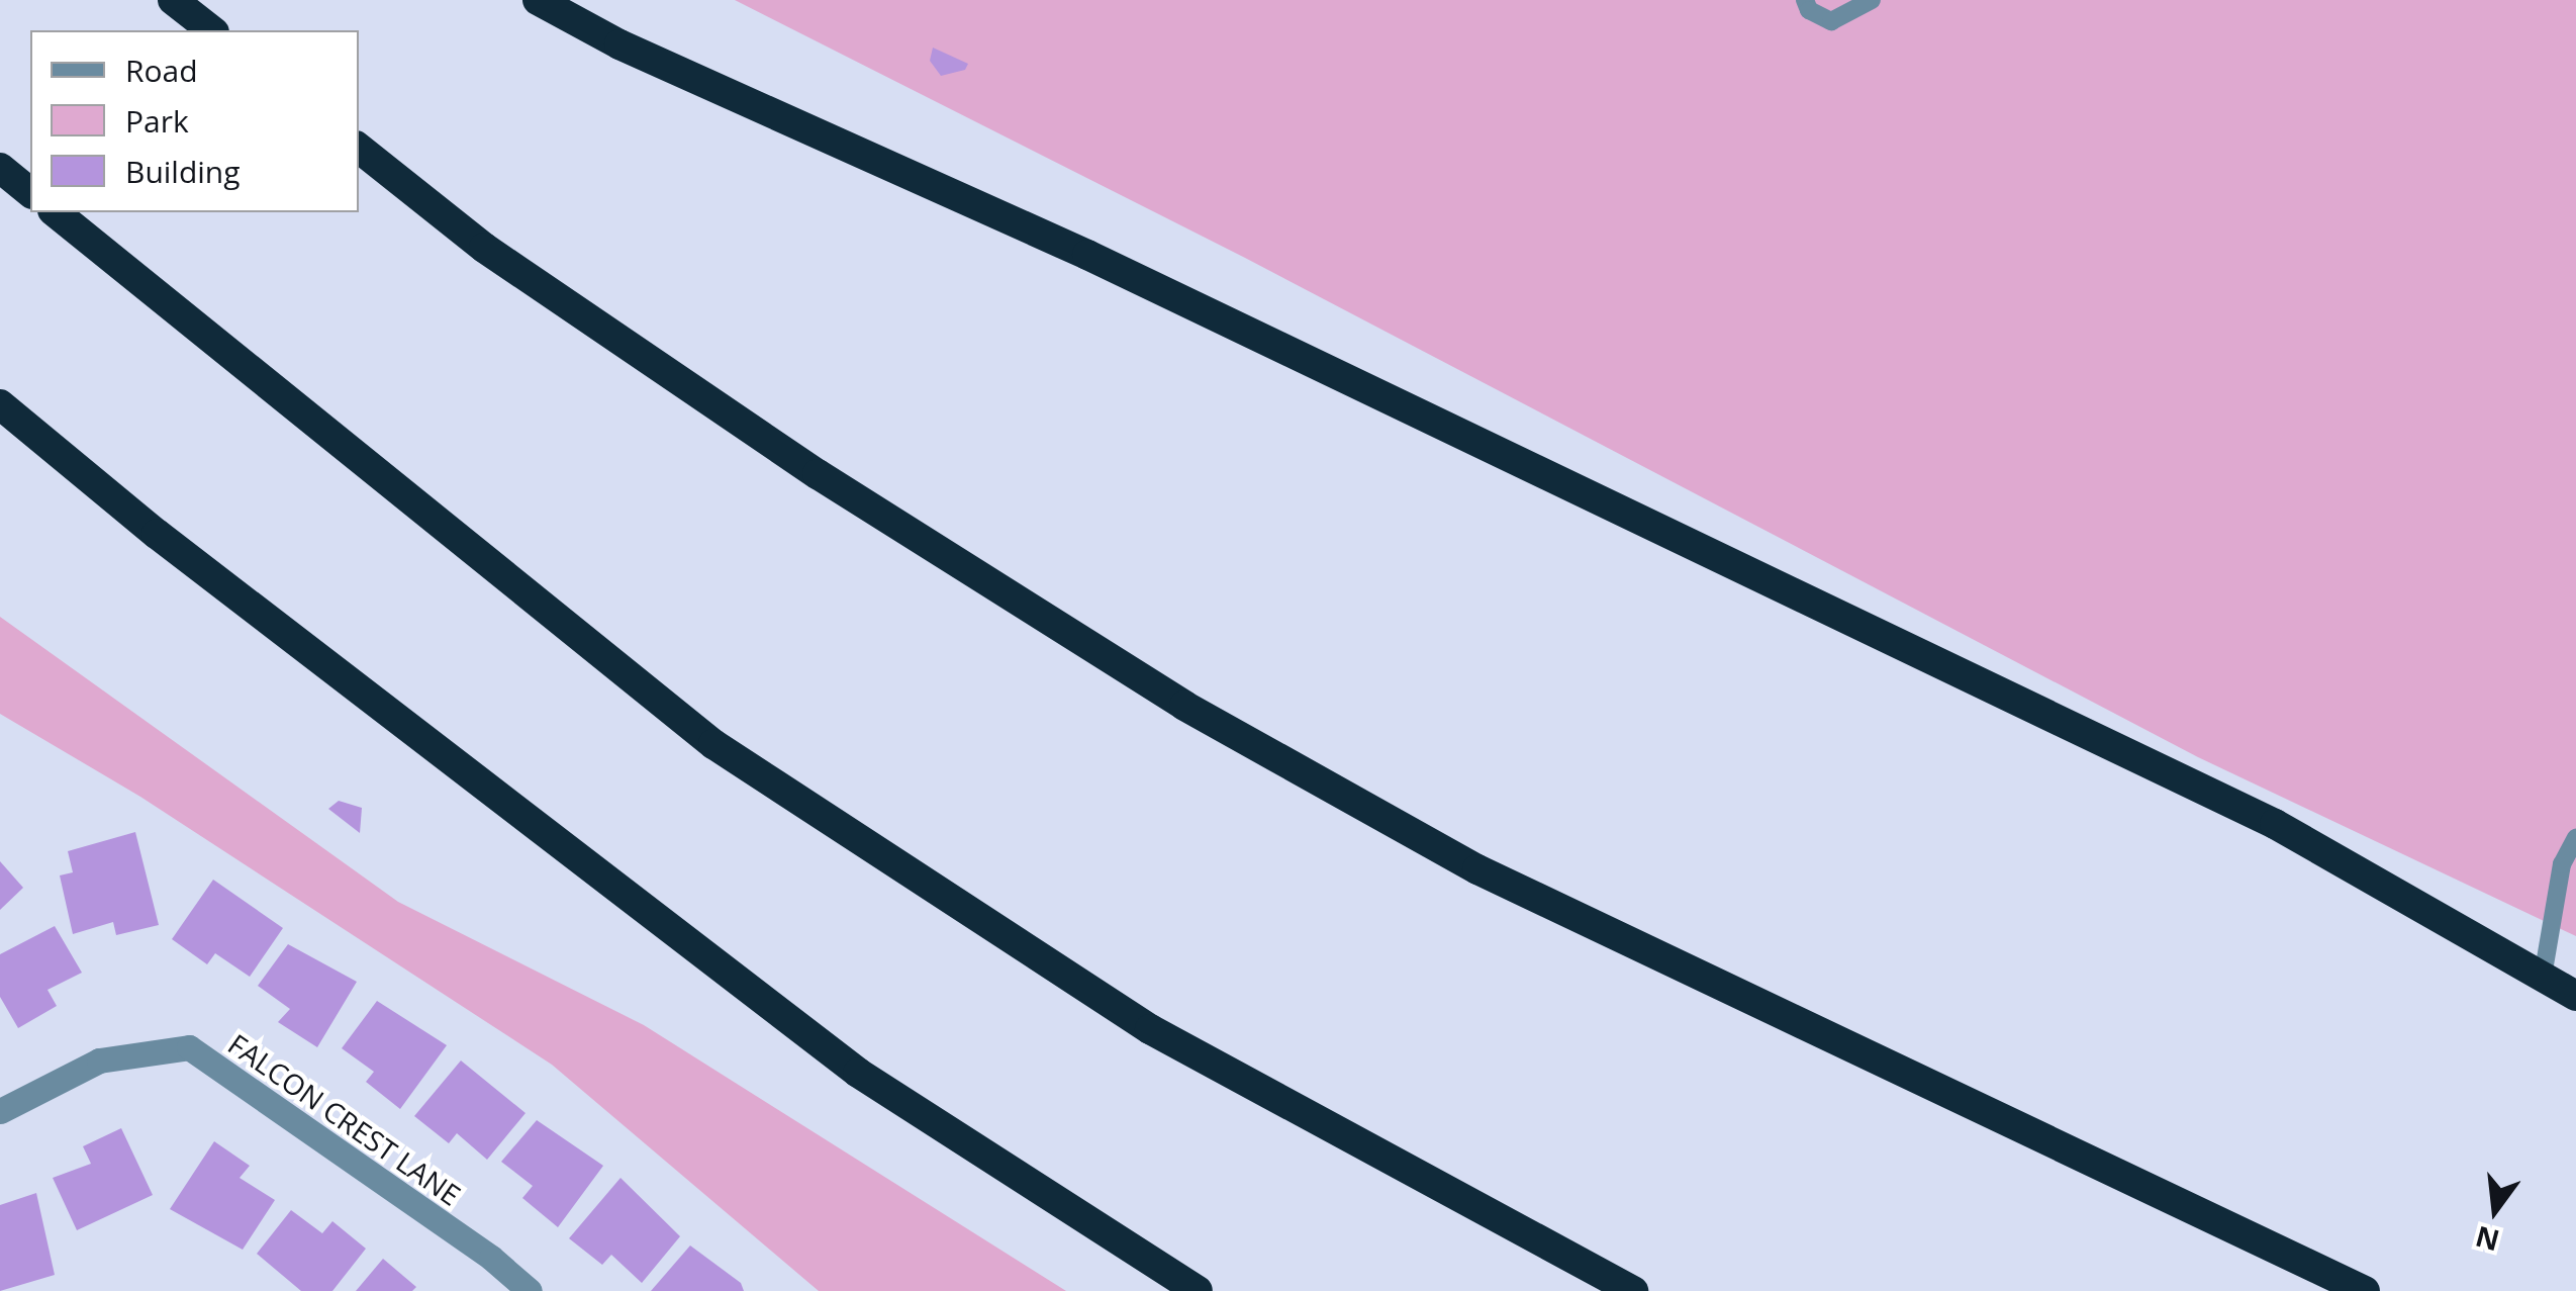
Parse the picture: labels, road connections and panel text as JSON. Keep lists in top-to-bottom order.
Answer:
{
  "streets": {
    "street": ["FALCON CREST LANE"]
  },
  "legend": ["Road", "Park", "Building"],
  "north": "bottom"
}
